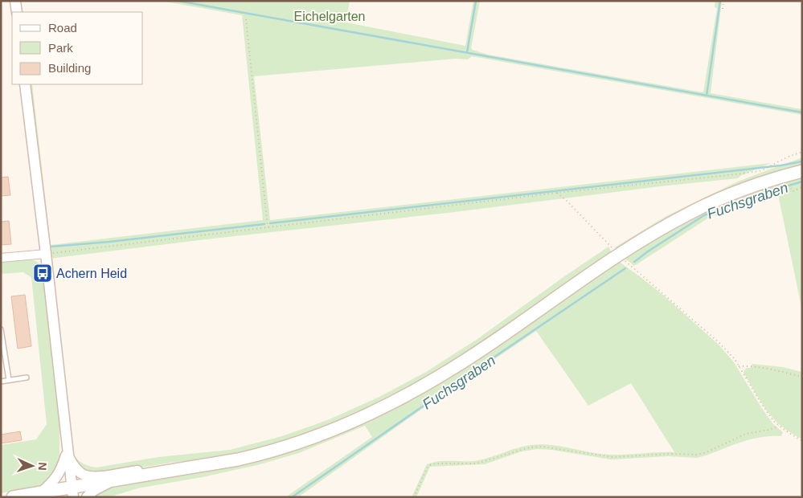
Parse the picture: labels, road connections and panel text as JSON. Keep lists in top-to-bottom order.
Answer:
{
  "water": ["Fuchsgraben"],
  "parks": ["Eichelgarten"],
  "places": {
    "bus stop": ["Achern Heid"]
  },
  "legend": ["Road", "Park", "Building"],
  "north": "right"
}
